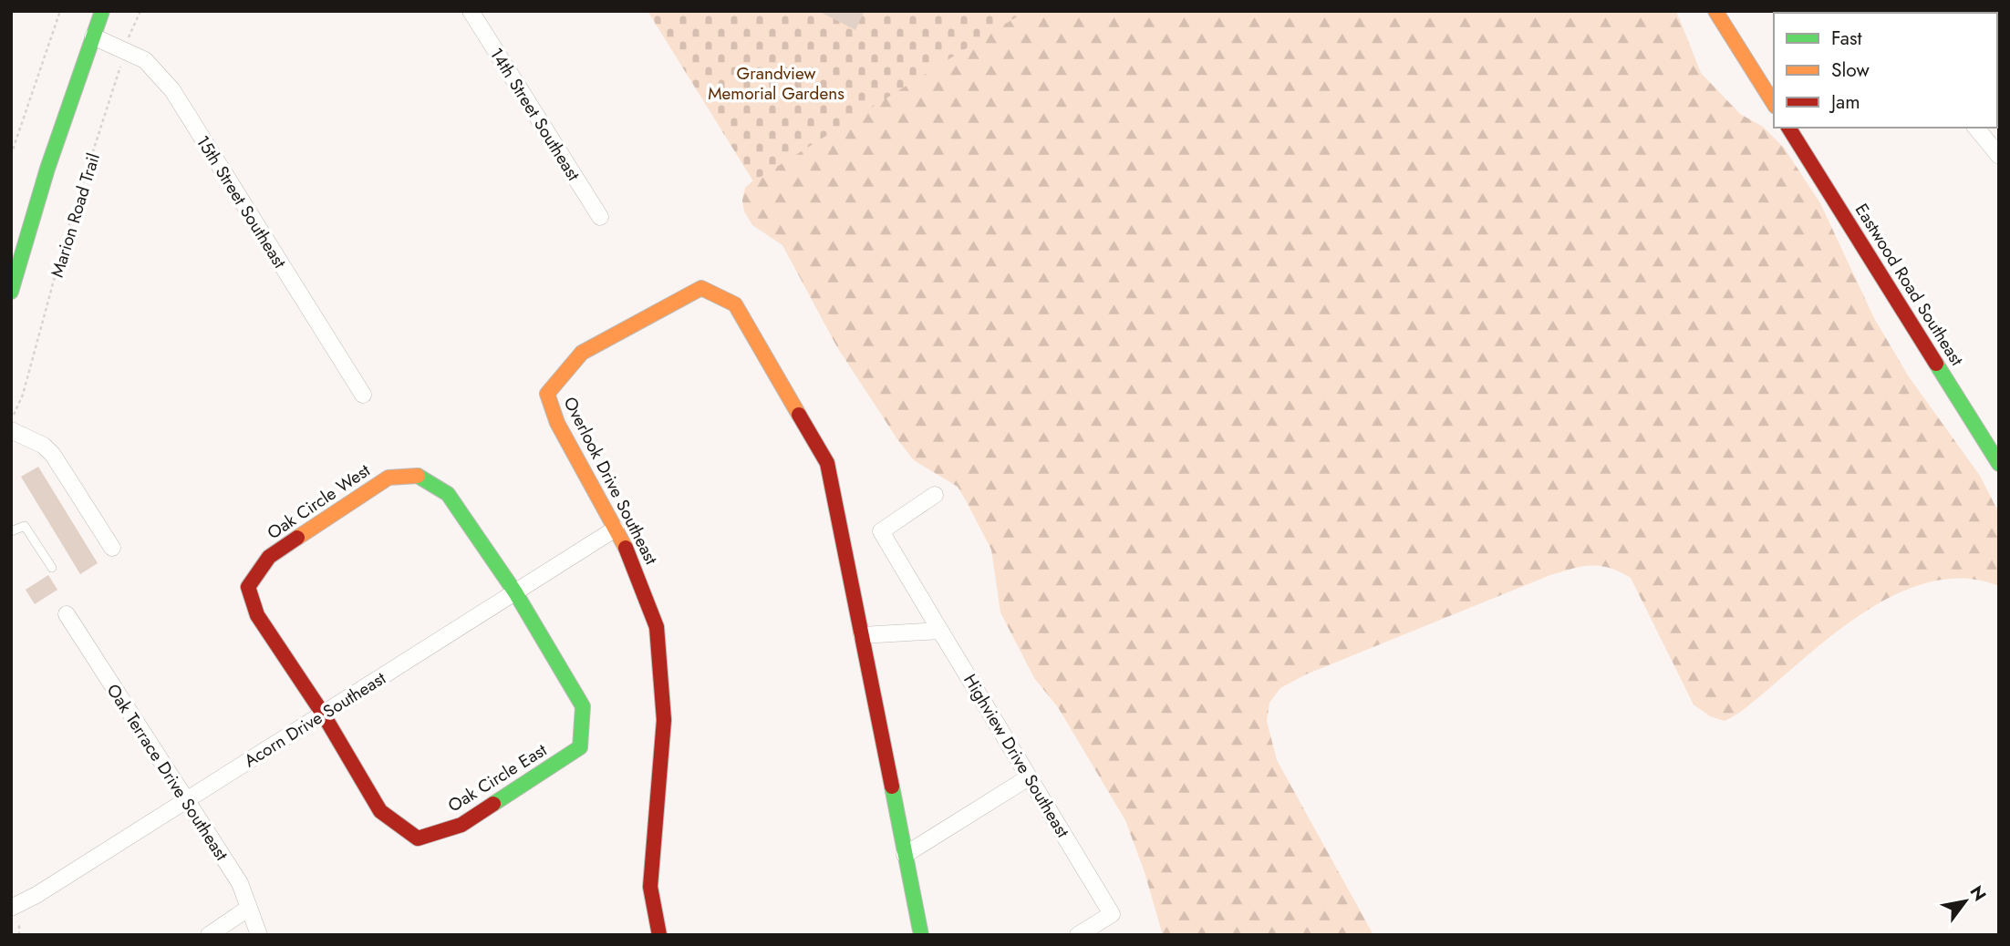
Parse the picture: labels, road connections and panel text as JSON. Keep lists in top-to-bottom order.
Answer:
{
  "streets": {
    "street": [
      "14th Street Southeast",
      "15th Street Southeast",
      "Eastwood Road Southeast",
      "Overlook Drive Southeast",
      "Oak Circle West",
      "Acorn Drive Southeast",
      "Highview Drive Southeast",
      "Oak Terrace Drive Southeast",
      "Oak Circle East"
    ],
    "path": ["Marion Road Trail"]
  },
  "crossings": [
    ["15th Street Southeast", "Marion Road Trail"],
    ["Overlook Drive Southeast", "Acorn Drive Southeast"],
    ["Oak Circle West", "Acorn Drive Southeast"],
    ["Oak Circle West", "Oak Circle East"],
    ["Acorn Drive Southeast", "Oak Terrace Drive Southeast"],
    ["Acorn Drive Southeast", "Oak Circle East"]
  ],
  "parks": ["Grandview Memorial Gardens"],
  "legend": ["Fast", "Slow", "Jam"],
  "north": "top right"
}
